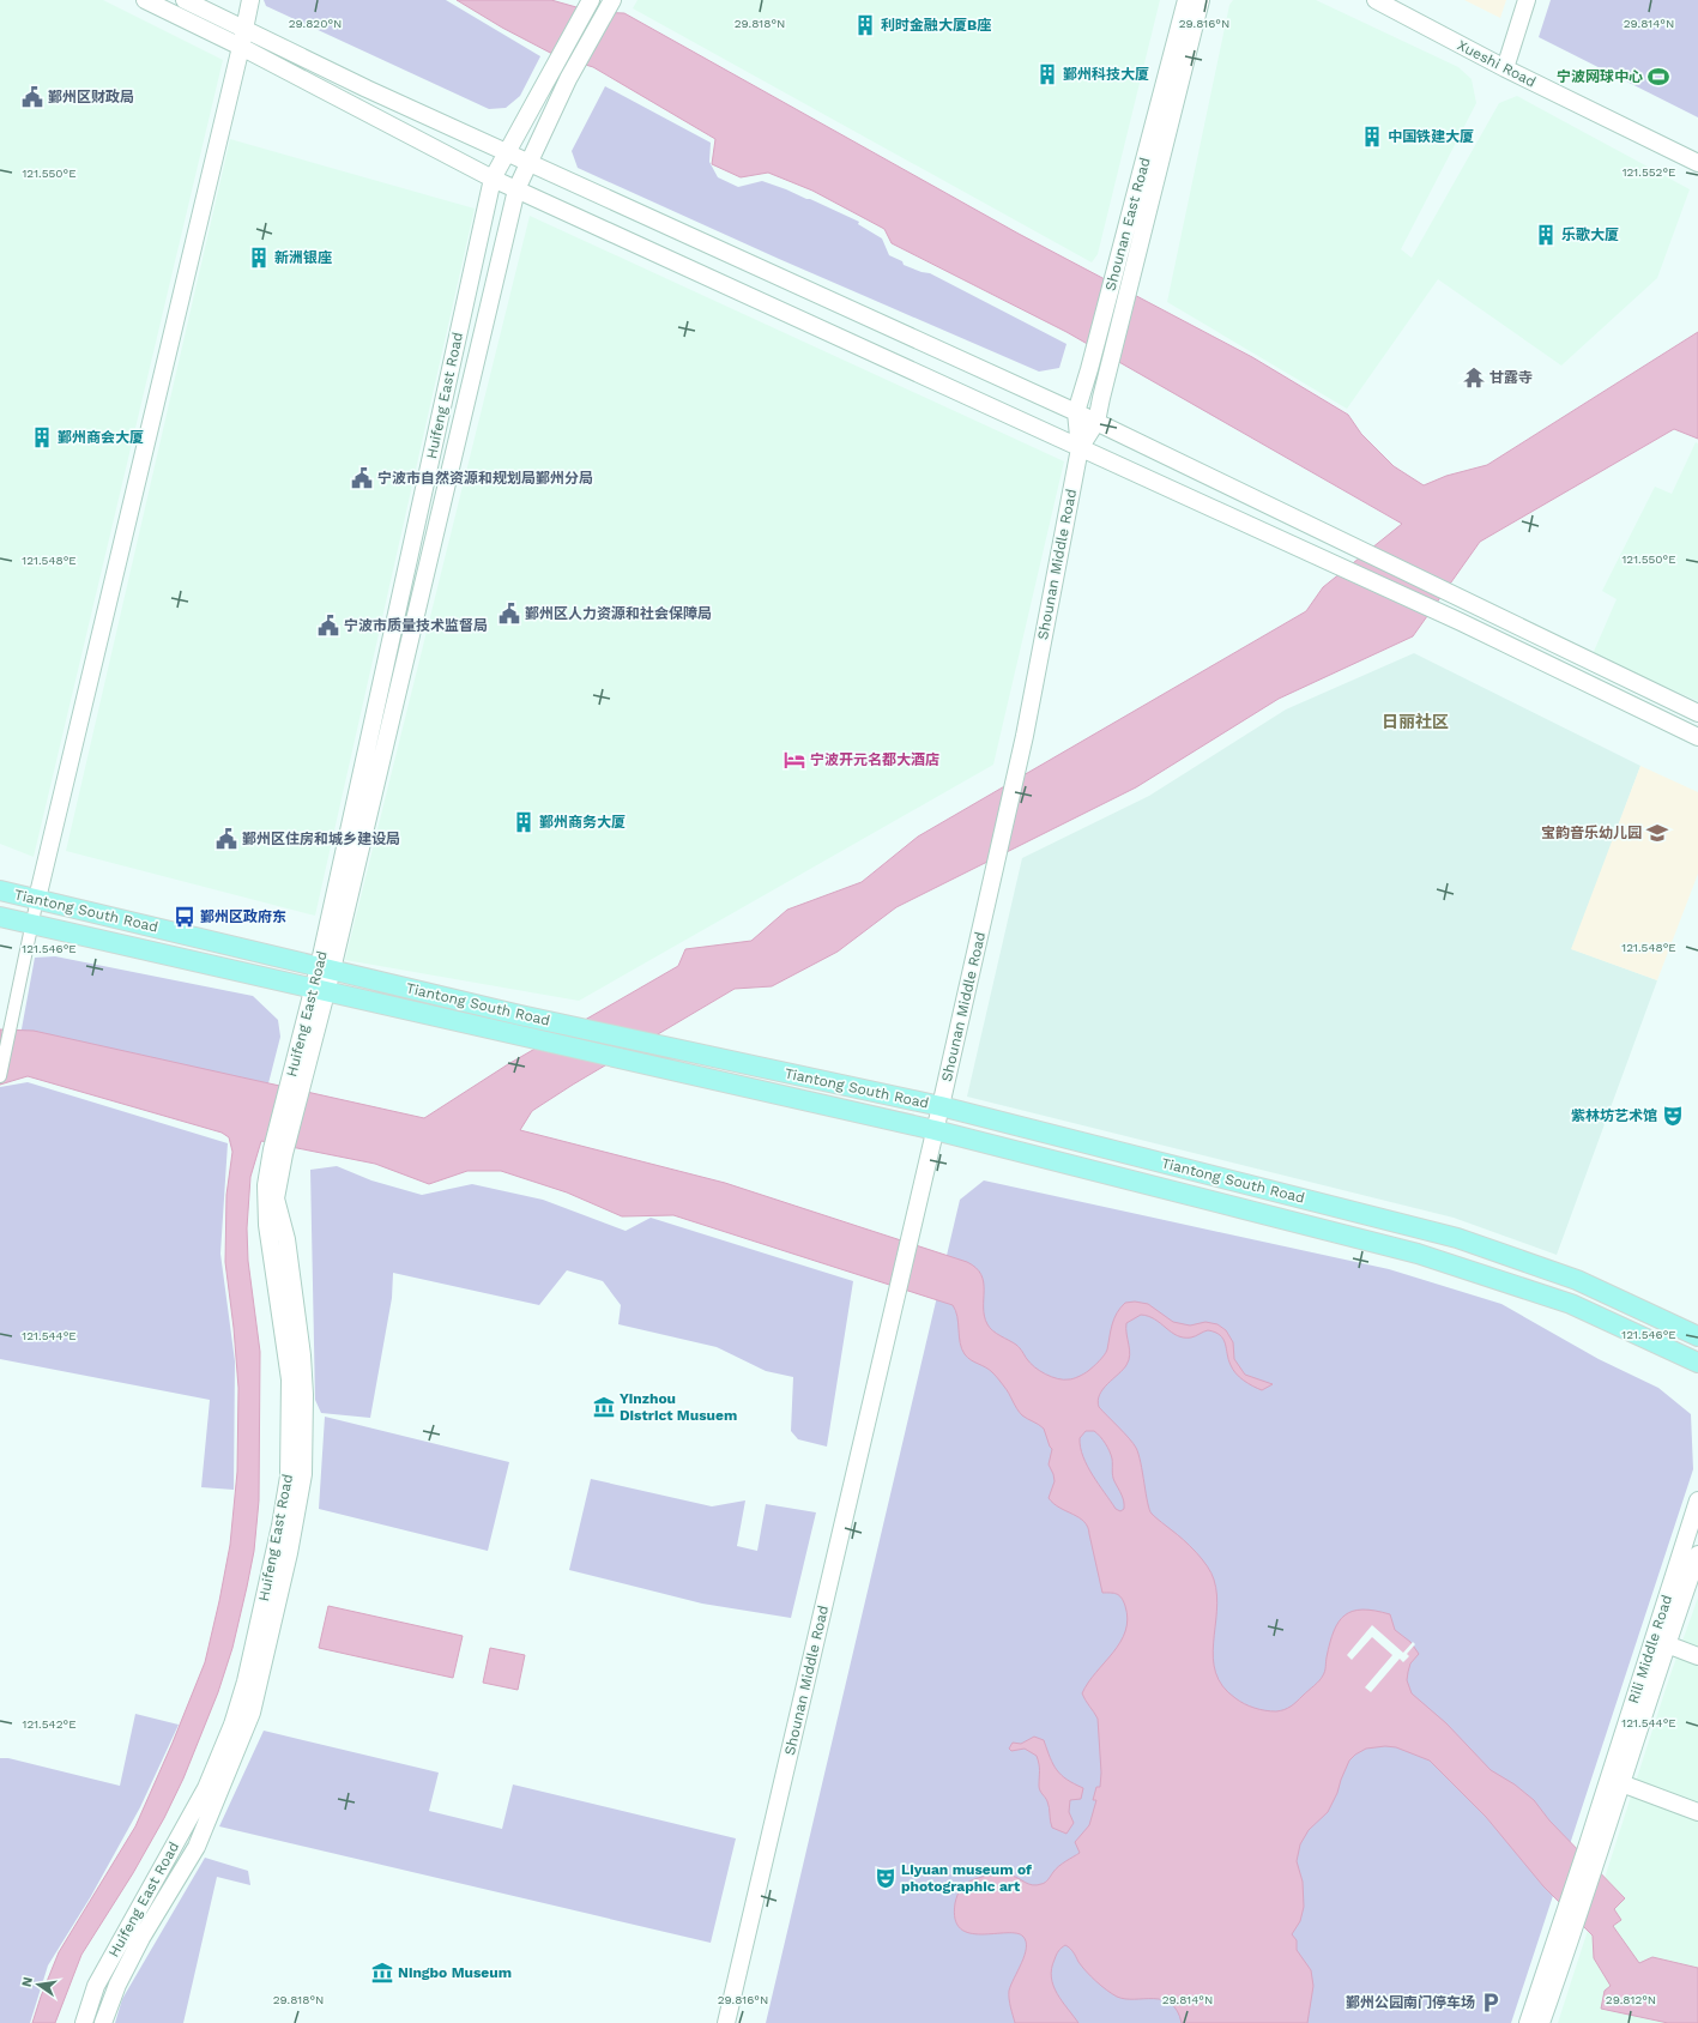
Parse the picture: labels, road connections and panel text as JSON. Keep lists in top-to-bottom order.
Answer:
{
  "streets": {
    "main road": [
      "Xueshi Road",
      "Shounan East Road",
      "Huifeng East Road",
      "Shounan Middle Road",
      "Tiantong South Road",
      "Rili Middle Road"
    ]
  },
  "crossings": [
    ["Shounan East Road", "Shounan Middle Road"],
    ["Huifeng East Road", "Tiantong South Road"],
    ["Shounan Middle Road", "Tiantong South Road"]
  ],
  "districts": ["日丽社区"],
  "places": {
    "building": [
      "利时金融大厦B座",
      "鄞州科技大厦",
      "中国铁建大厦",
      "乐歌大厦",
      "新洲银座",
      "鄞州商会大厦",
      "鄞州商务大厦"
    ],
    "sports": ["宁波网球中心"],
    "public building": [
      "鄞州区财政局",
      "宁波市自然资源和规划局鄞州分局",
      "鄞州区人力资源和社会保障局",
      "宁波市质量技术监督局",
      "鄞州区住房和城乡建设局"
    ],
    "temple": ["甘露寺"],
    "hotel": ["宁波开元名都大酒店"],
    "school or university": ["宝韵音乐幼儿园"],
    "bus stop": ["鄞州区政府东"],
    "theatre": ["紫林坊艺术馆", "Liyuan museum of photographic art"],
    "museum": ["Yinzhou District Musuem", "Ningbo Museum"],
    "parking": ["鄞州公园南门停车场"]
  },
  "north": "left",
  "coordinates": [
    "29.820°N",
    "29.818°N",
    "29.816°N",
    "29.814°N",
    "121.552°E",
    "121.550°E",
    "121.548°E",
    "121.546°E",
    "121.544°E",
    "121.542°E",
    "29.812°N"
  ]
}
